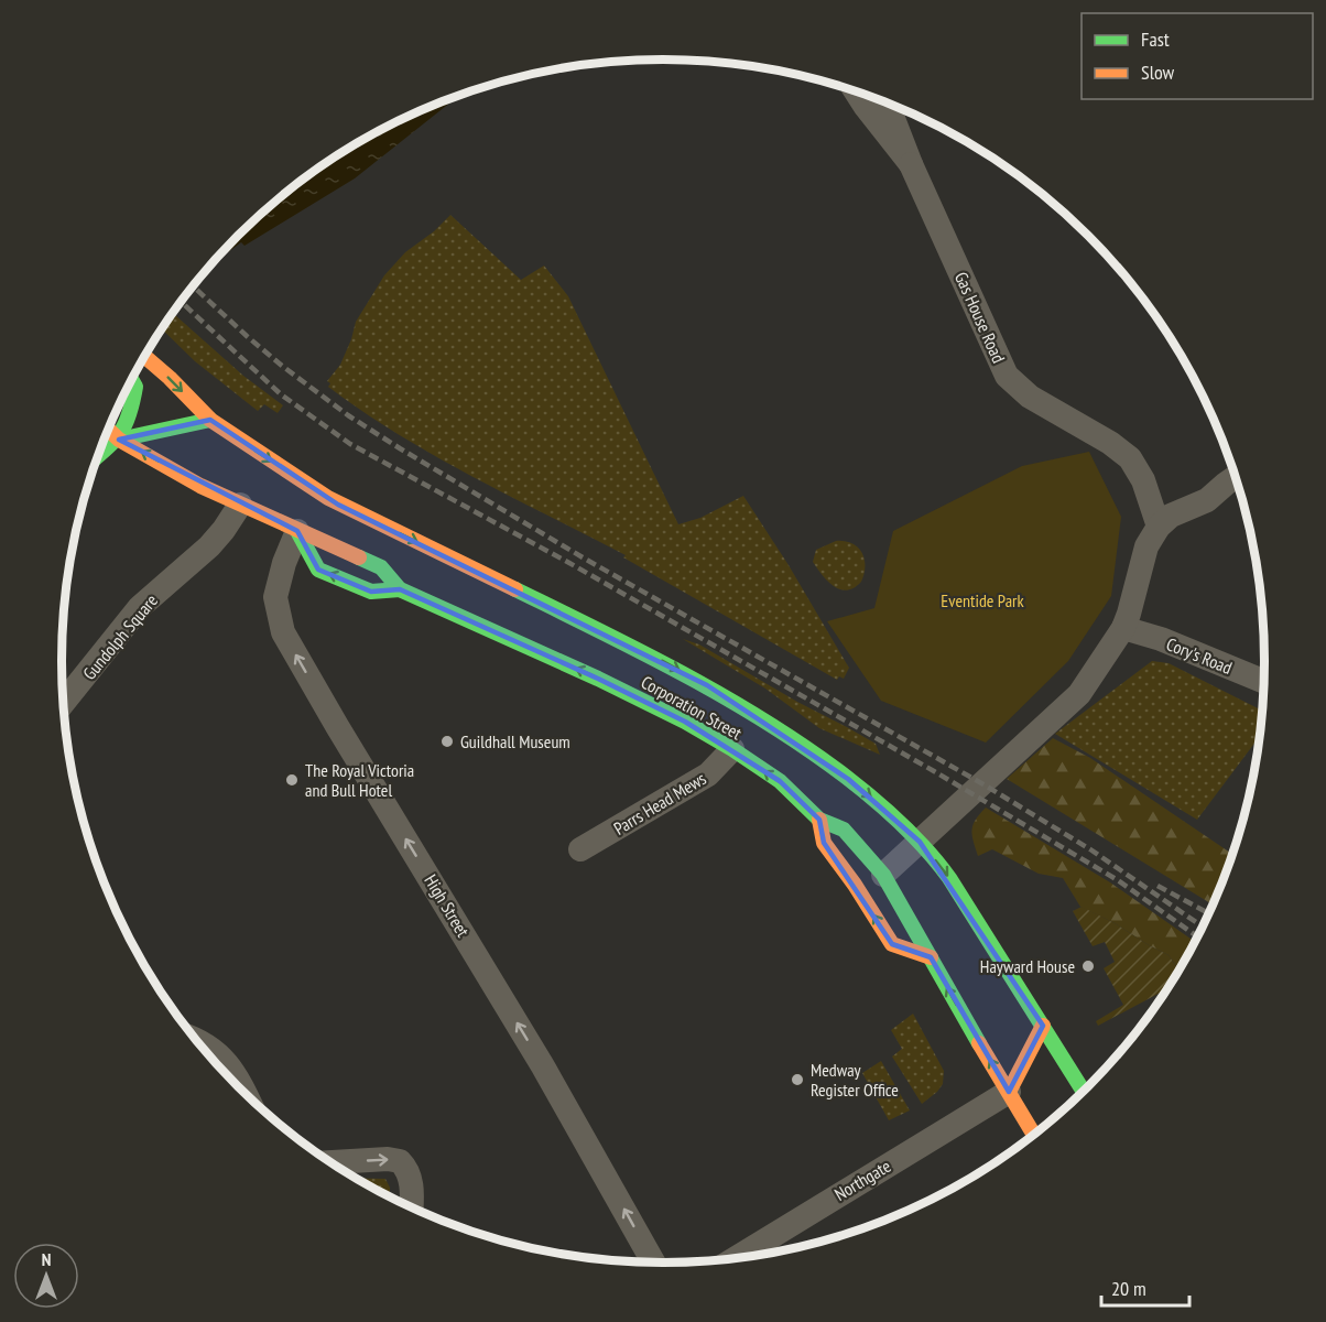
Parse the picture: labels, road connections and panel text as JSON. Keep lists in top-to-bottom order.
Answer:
{
  "streets": {
    "main road": ["Corporation Street"],
    "street": [
      "Gas House Road",
      "Gundolph Square",
      "Cory's Road",
      "Parrs Head Mews",
      "High Street",
      "Northgate"
    ]
  },
  "crossings": [
    ["Gundolph Square", "Corporation Street"],
    ["Corporation Street", "Parrs Head Mews"],
    ["Corporation Street", "High Street"],
    ["Corporation Street", "Northgate"]
  ],
  "one_way": ["High Street"],
  "parks": ["Eventide Park"],
  "places": [
    "Guildhall Museum",
    "The Royal Victoria and Bull Hotel",
    "Hayward House",
    "Medway Register Office"
  ],
  "legend": ["Fast", "Slow"],
  "scale_bar": "20 m",
  "north": "top"
}
